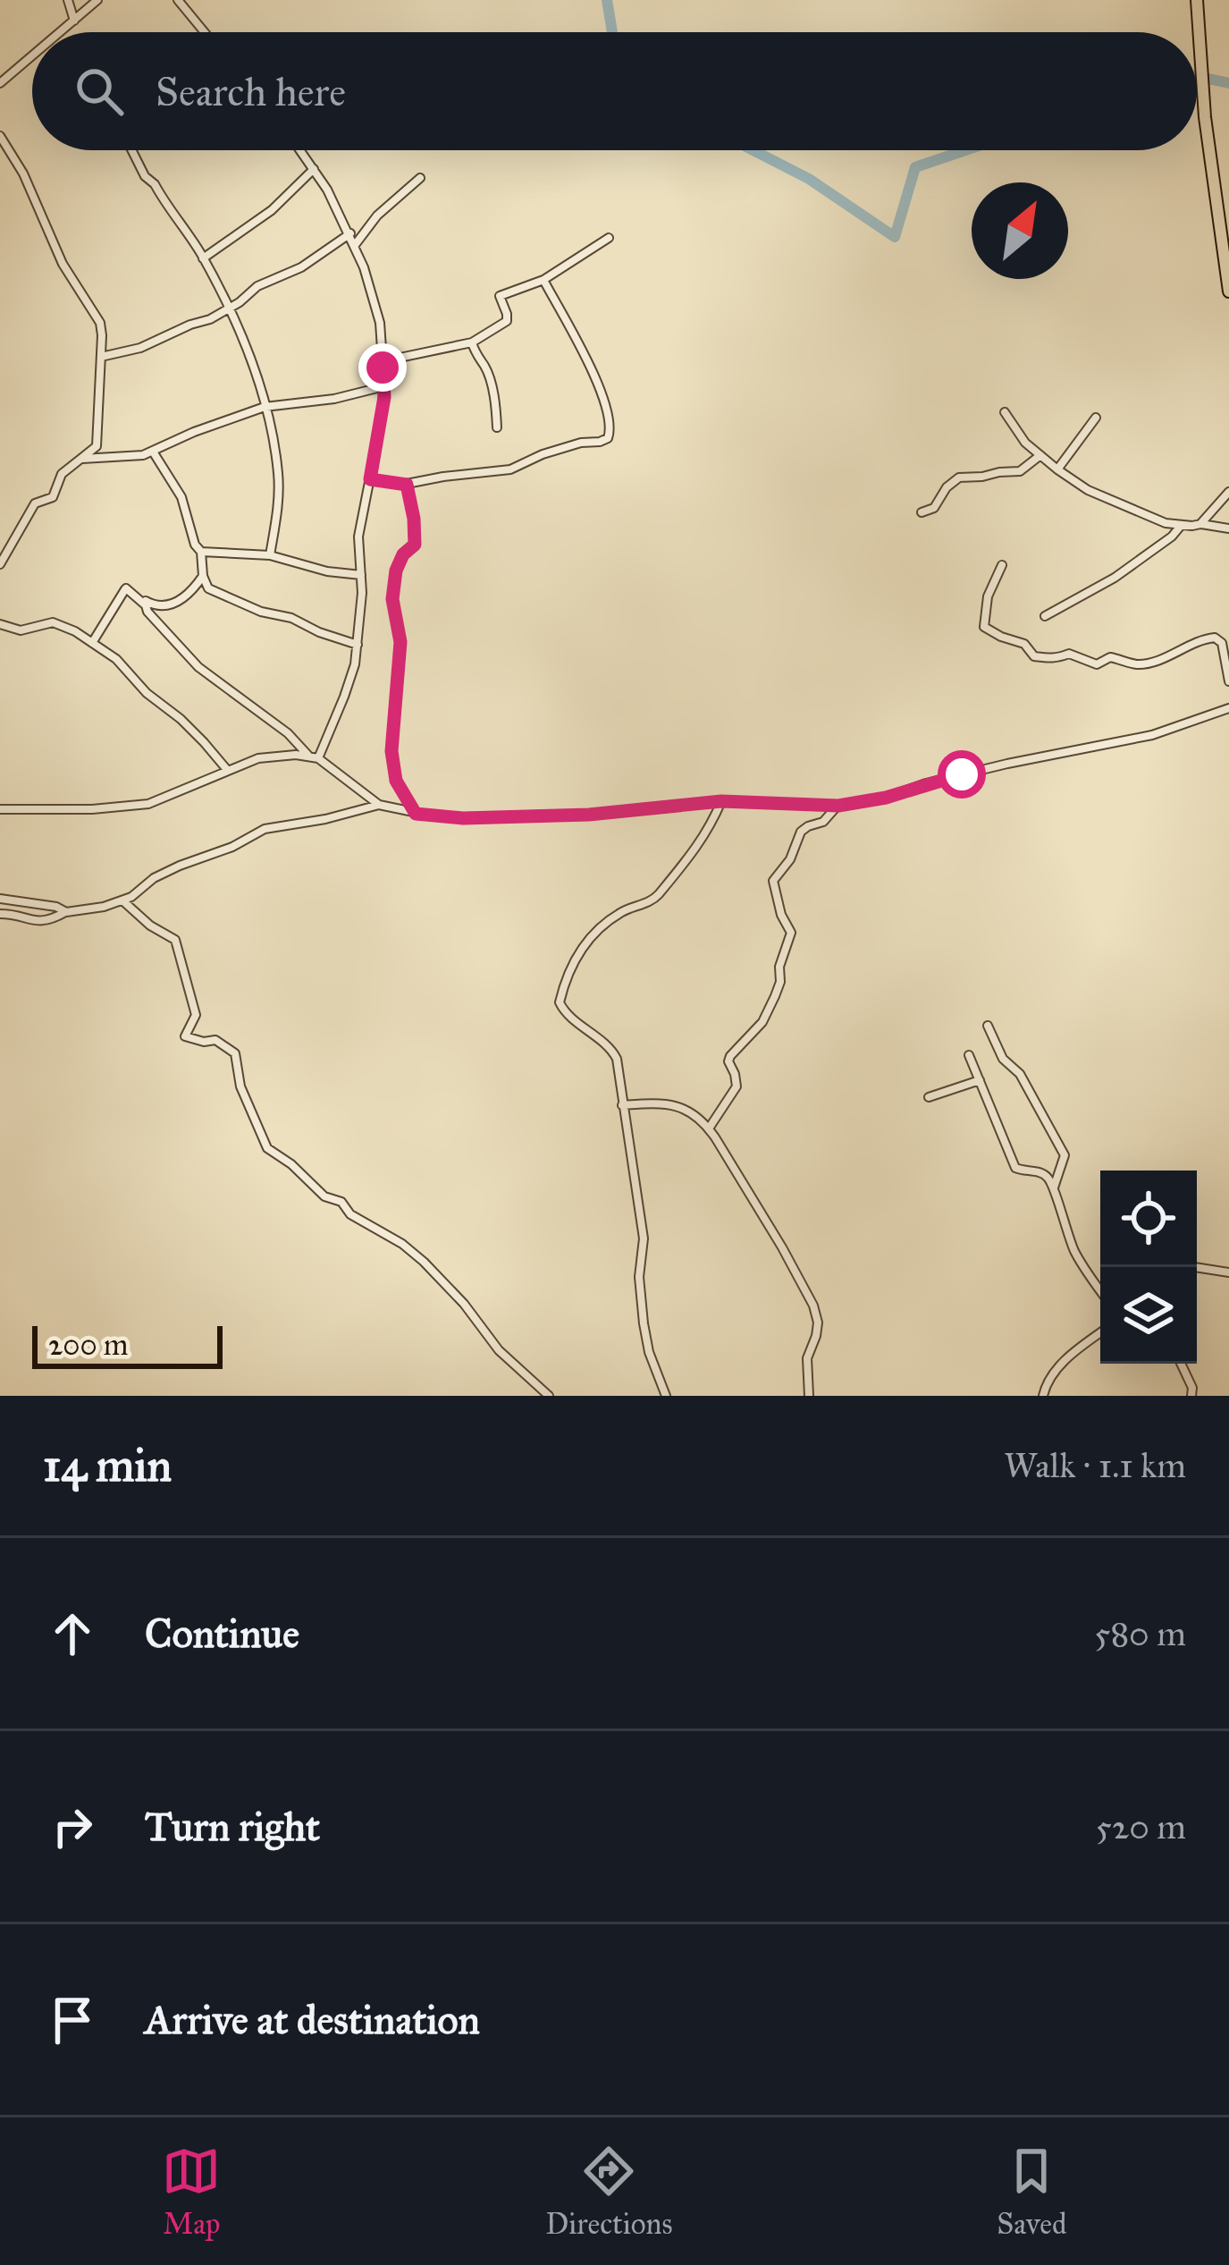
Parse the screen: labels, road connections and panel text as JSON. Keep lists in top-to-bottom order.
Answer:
{
  "scale_bar": "200 m",
  "north": "top right",
  "page": {
    "search": "Search here",
    "scale": "200 m",
    "heading": ["14 min", "Walk · 1.1 km"],
    "list": [
      ["Continue", "580 m"],
      ["Turn right", "520 m"],
      "Arrive at destination"
    ],
    "nav": ["Map", "Directions", "Saved"]
  }
}
